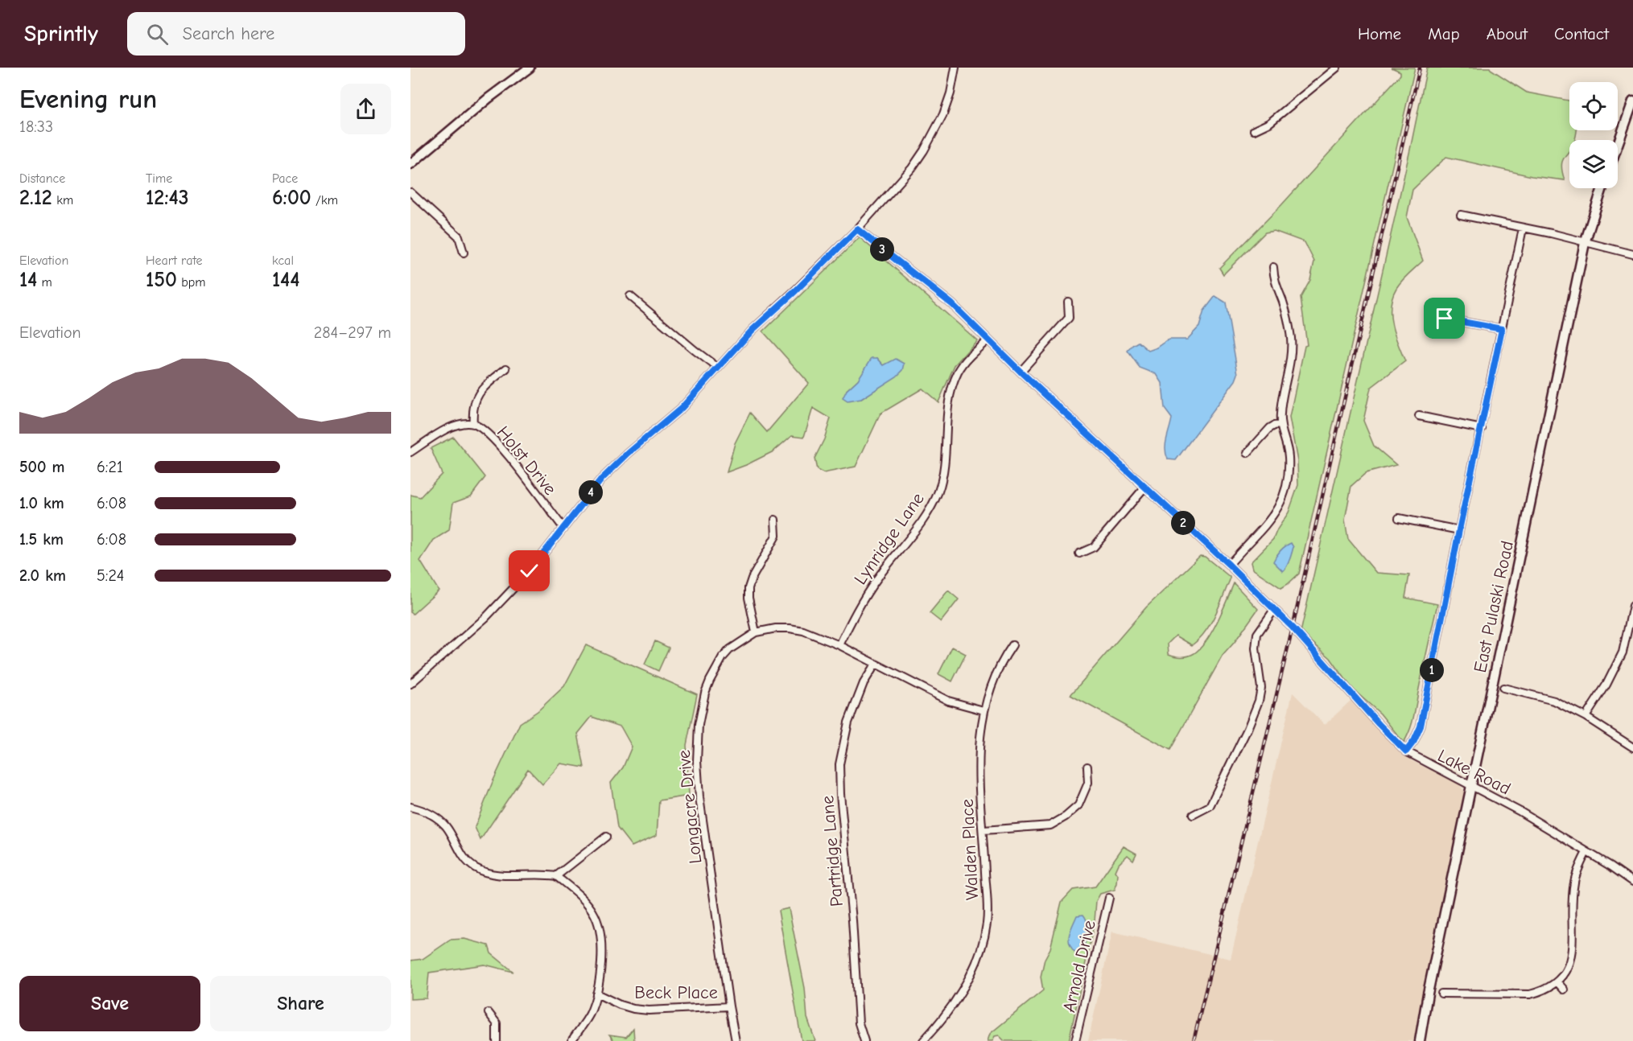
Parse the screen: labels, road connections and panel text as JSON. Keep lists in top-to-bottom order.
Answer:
{
  "streets": {
    "main road": ["East Pulaski Road"],
    "street": [
      "Holst Drive",
      "Lynridge Lane",
      "Lake Road",
      "Longacre Drive",
      "Walden Place",
      "Partridge Lane",
      "Arnold Drive",
      "Beck Place"
    ]
  },
  "crossings": [
    ["Lynridge Lane", "Lake Road"],
    ["Lynridge Lane", "Longacre Drive"],
    ["East Pulaski Road", "Lake Road"],
    ["Longacre Drive", "Walden Place"],
    ["Longacre Drive", "Partridge Lane"],
    ["Longacre Drive", "Beck Place"]
  ],
  "page": {
    "header": "Sprintly",
    "search": "Search here",
    "nav": [
      "Home",
      "Map",
      "About",
      "Contact"
    ],
    "heading": ["Evening run", "18:33"],
    "stats": [
      ["Distance", "2.12 km"],
      ["Time", "12:43"],
      ["Pace", "6:00 /km"],
      ["Elevation", "14 m"],
      ["Heart rate", "150 bpm"],
      ["kcal", "144"]
    ],
    "pins": [
      "3",
      "4",
      "2",
      "1"
    ],
    "chart": ["Elevation", "284–297 m"],
    "list": [
      {
        "name": "500 m",
        "note": "6:21"
      },
      {
        "name": "1.0 km",
        "note": "6:08"
      },
      {
        "name": "1.5 km",
        "note": "6:08"
      },
      {
        "name": "2.0 km",
        "note": "5:24"
      }
    ],
    "buttons": ["Save", "Share"]
  }
}
